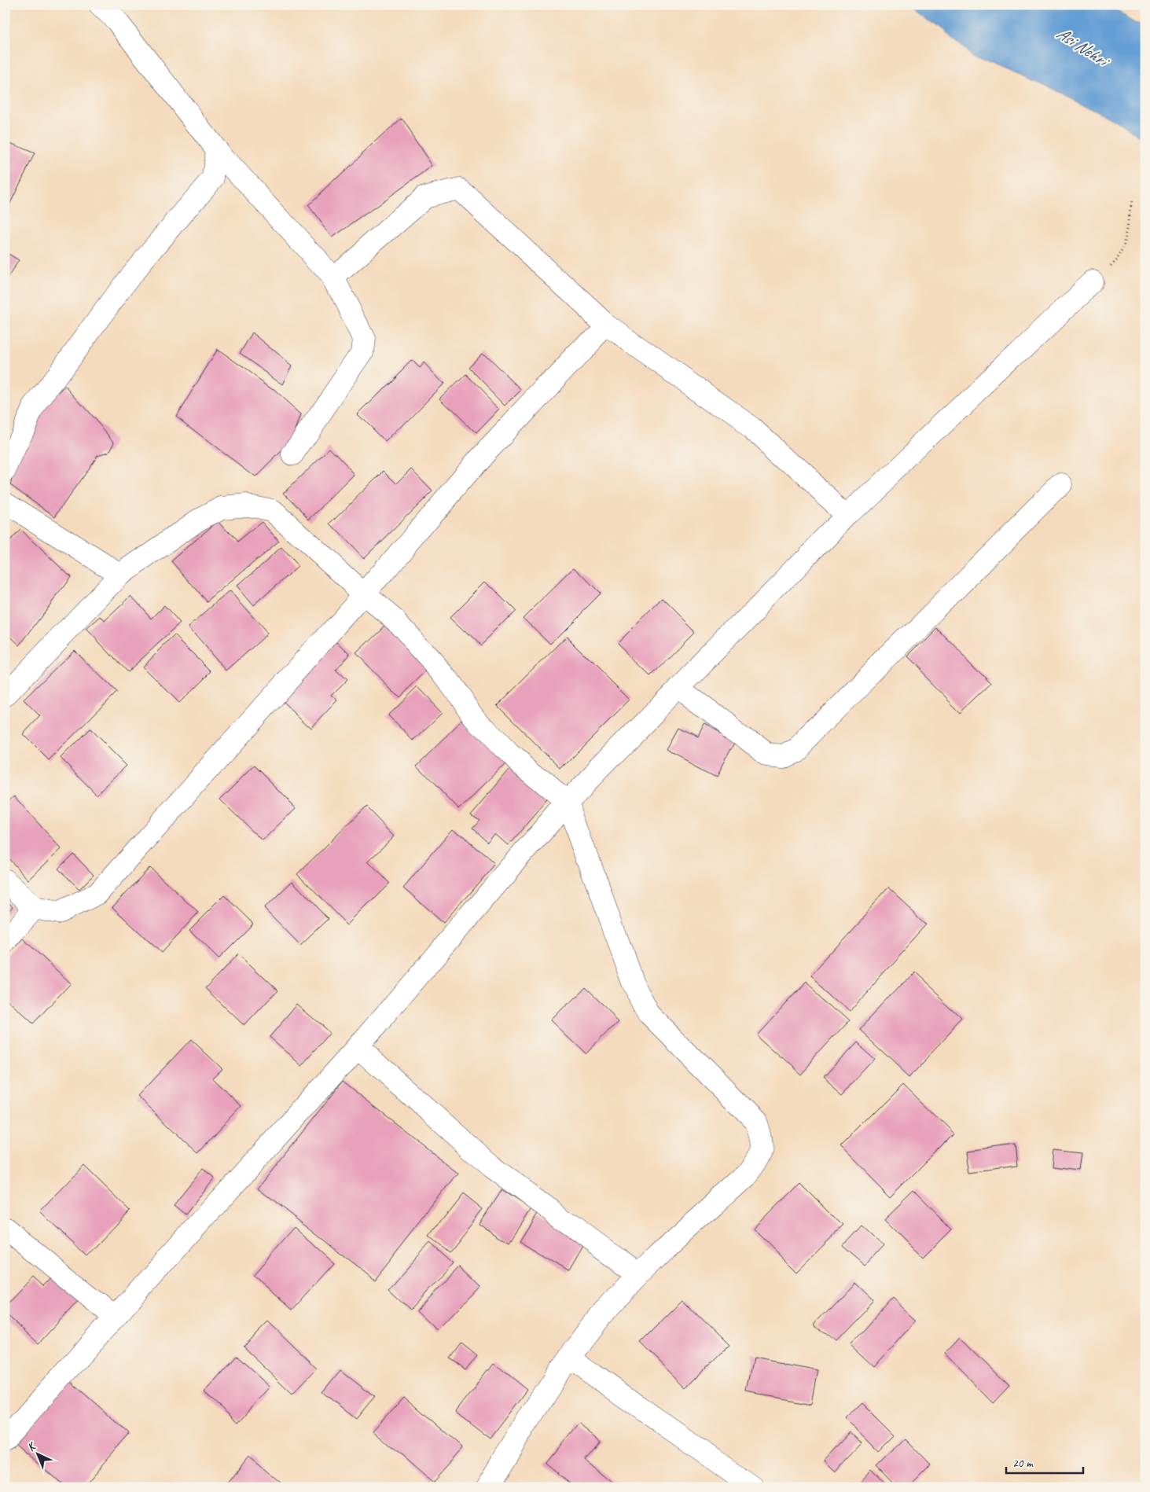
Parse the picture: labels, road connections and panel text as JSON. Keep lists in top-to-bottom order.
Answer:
{
  "water": ["Asi Nehri"],
  "scale_bar": "20 m",
  "north": "top left"
}
